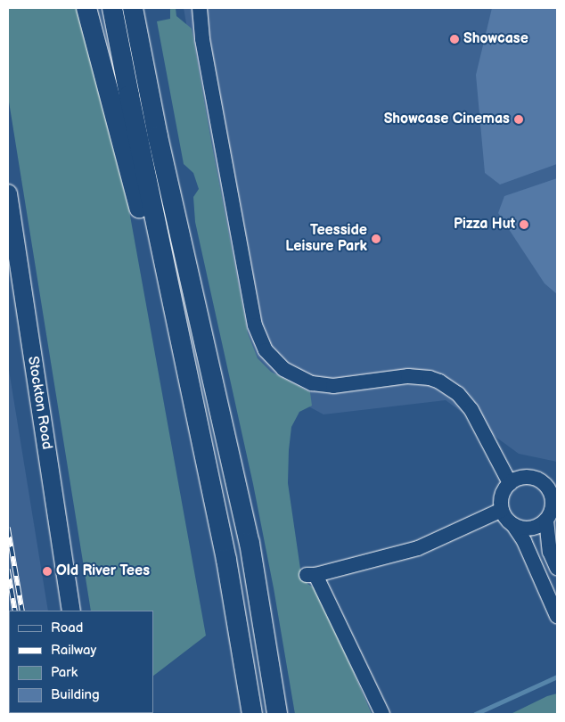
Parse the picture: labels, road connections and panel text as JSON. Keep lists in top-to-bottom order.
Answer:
{
  "streets": {
    "main road": ["Stockton Road"]
  },
  "places": [
    "Showcase",
    "Showcase Cinemas",
    "Pizza Hut",
    "Teesside Leisure Park",
    "Old River Tees"
  ],
  "legend": [
    "Road",
    "Railway",
    "Park",
    "Building"
  ]
}
